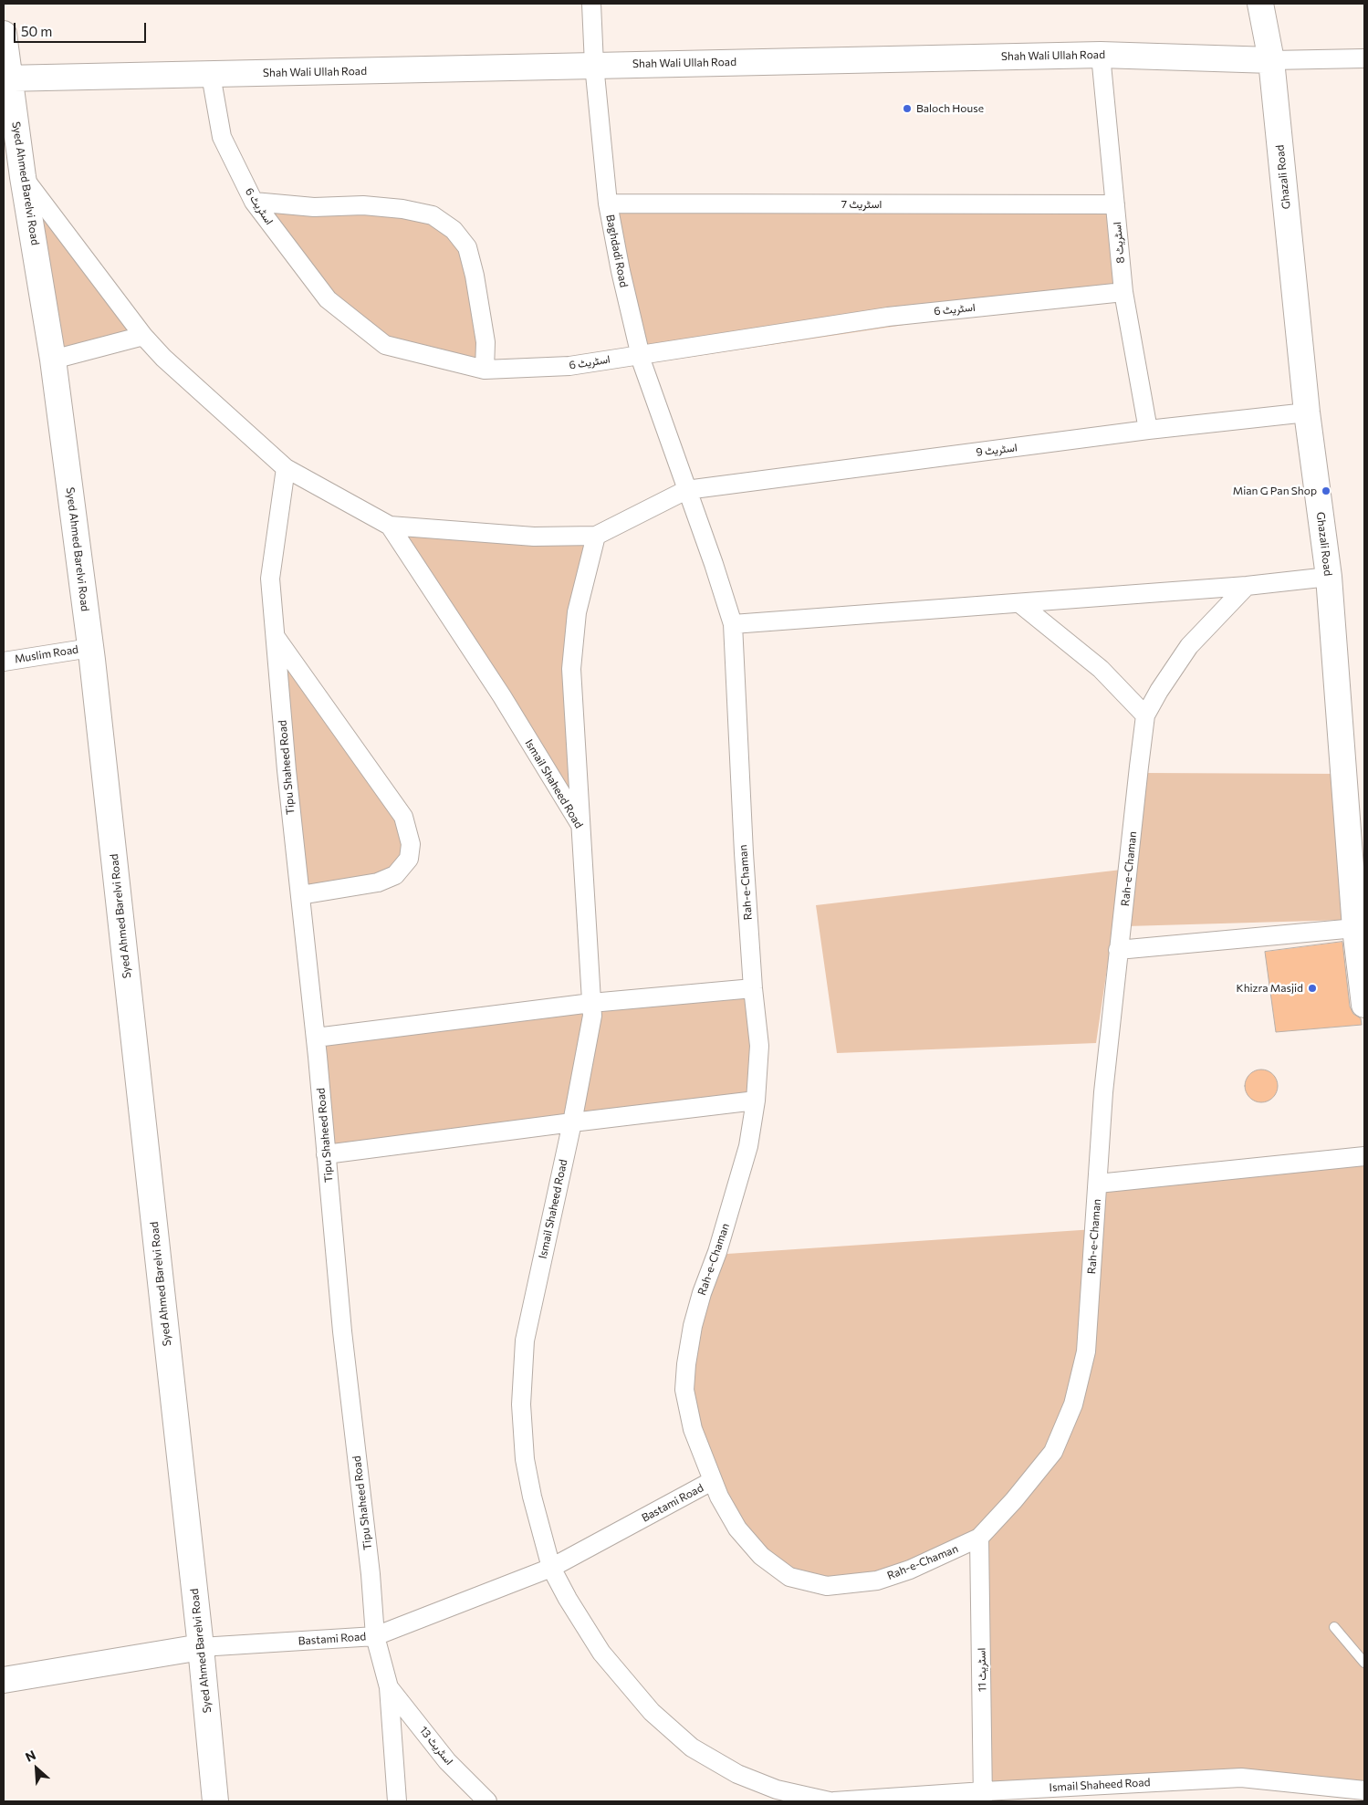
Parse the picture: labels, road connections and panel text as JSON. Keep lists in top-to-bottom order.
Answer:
{
  "streets": {
    "main road": [
      "Shah Wali Ullah Road",
      "Ghazali Road",
      "Syed Ahmed Barelvi Road",
      "Bastami Road"
    ],
    "street": [
      "اسٹریٹ 7",
      "اسٹریٹ 6",
      "اسٹریٹ 8",
      "Baghdadi Road",
      "اسٹریٹ 9",
      "Muslim Road",
      "Tipu Shaheed Road",
      "Ismail Shaheed Road",
      "Rah-e-Chaman",
      "اسٹریٹ 11",
      "اسٹریٹ 13"
    ]
  },
  "crossings": [
    ["Shah Wali Ullah Road", "Ghazali Road"],
    ["Shah Wali Ullah Road", "Syed Ahmed Barelvi Road"],
    ["Shah Wali Ullah Road", "اسٹریٹ 6"],
    ["Shah Wali Ullah Road", "اسٹریٹ 8"],
    ["Shah Wali Ullah Road", "Baghdadi Road"],
    ["Ghazali Road", "اسٹریٹ 9"],
    ["Syed Ahmed Barelvi Road", "Muslim Road"],
    ["Syed Ahmed Barelvi Road", "Bastami Road"],
    ["اسٹریٹ 7", "اسٹریٹ 8"],
    ["اسٹریٹ 7", "Baghdadi Road"],
    ["اسٹریٹ 6", "اسٹریٹ 8"],
    ["اسٹریٹ 6", "Baghdadi Road"],
    ["اسٹریٹ 8", "اسٹریٹ 9"],
    ["Baghdadi Road", "اسٹریٹ 9"],
    ["Baghdadi Road", "Rah-e-Chaman"],
    ["اسٹریٹ 9", "Rah-e-Chaman"],
    ["Tipu Shaheed Road", "Bastami Road"],
    ["Tipu Shaheed Road", "اسٹریٹ 13"],
    ["Ismail Shaheed Road", "Bastami Road"],
    ["Ismail Shaheed Road", "اسٹریٹ 11"],
    ["Rah-e-Chaman", "Bastami Road"],
    ["Rah-e-Chaman", "اسٹریٹ 11"]
  ],
  "places": ["Baloch House", "Mian G Pan Shop", "Khizra Masjid"],
  "scale_bar": "50 m",
  "north": "top left"
}
